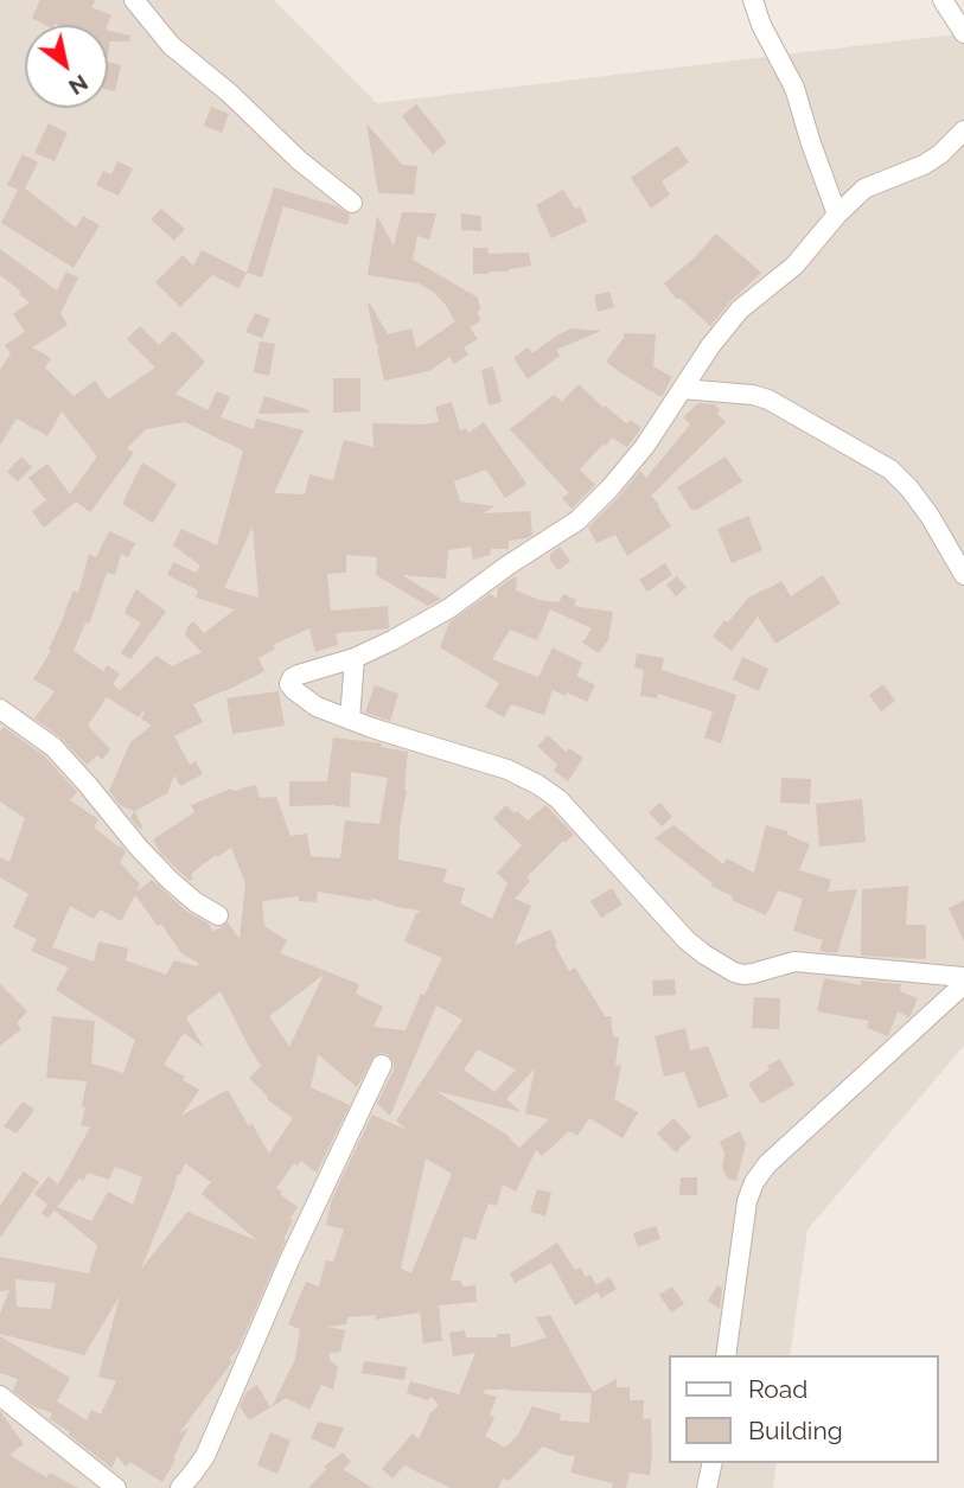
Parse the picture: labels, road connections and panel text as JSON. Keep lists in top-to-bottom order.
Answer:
{
  "legend": ["Road", "Building"],
  "north": "bottom right"
}
